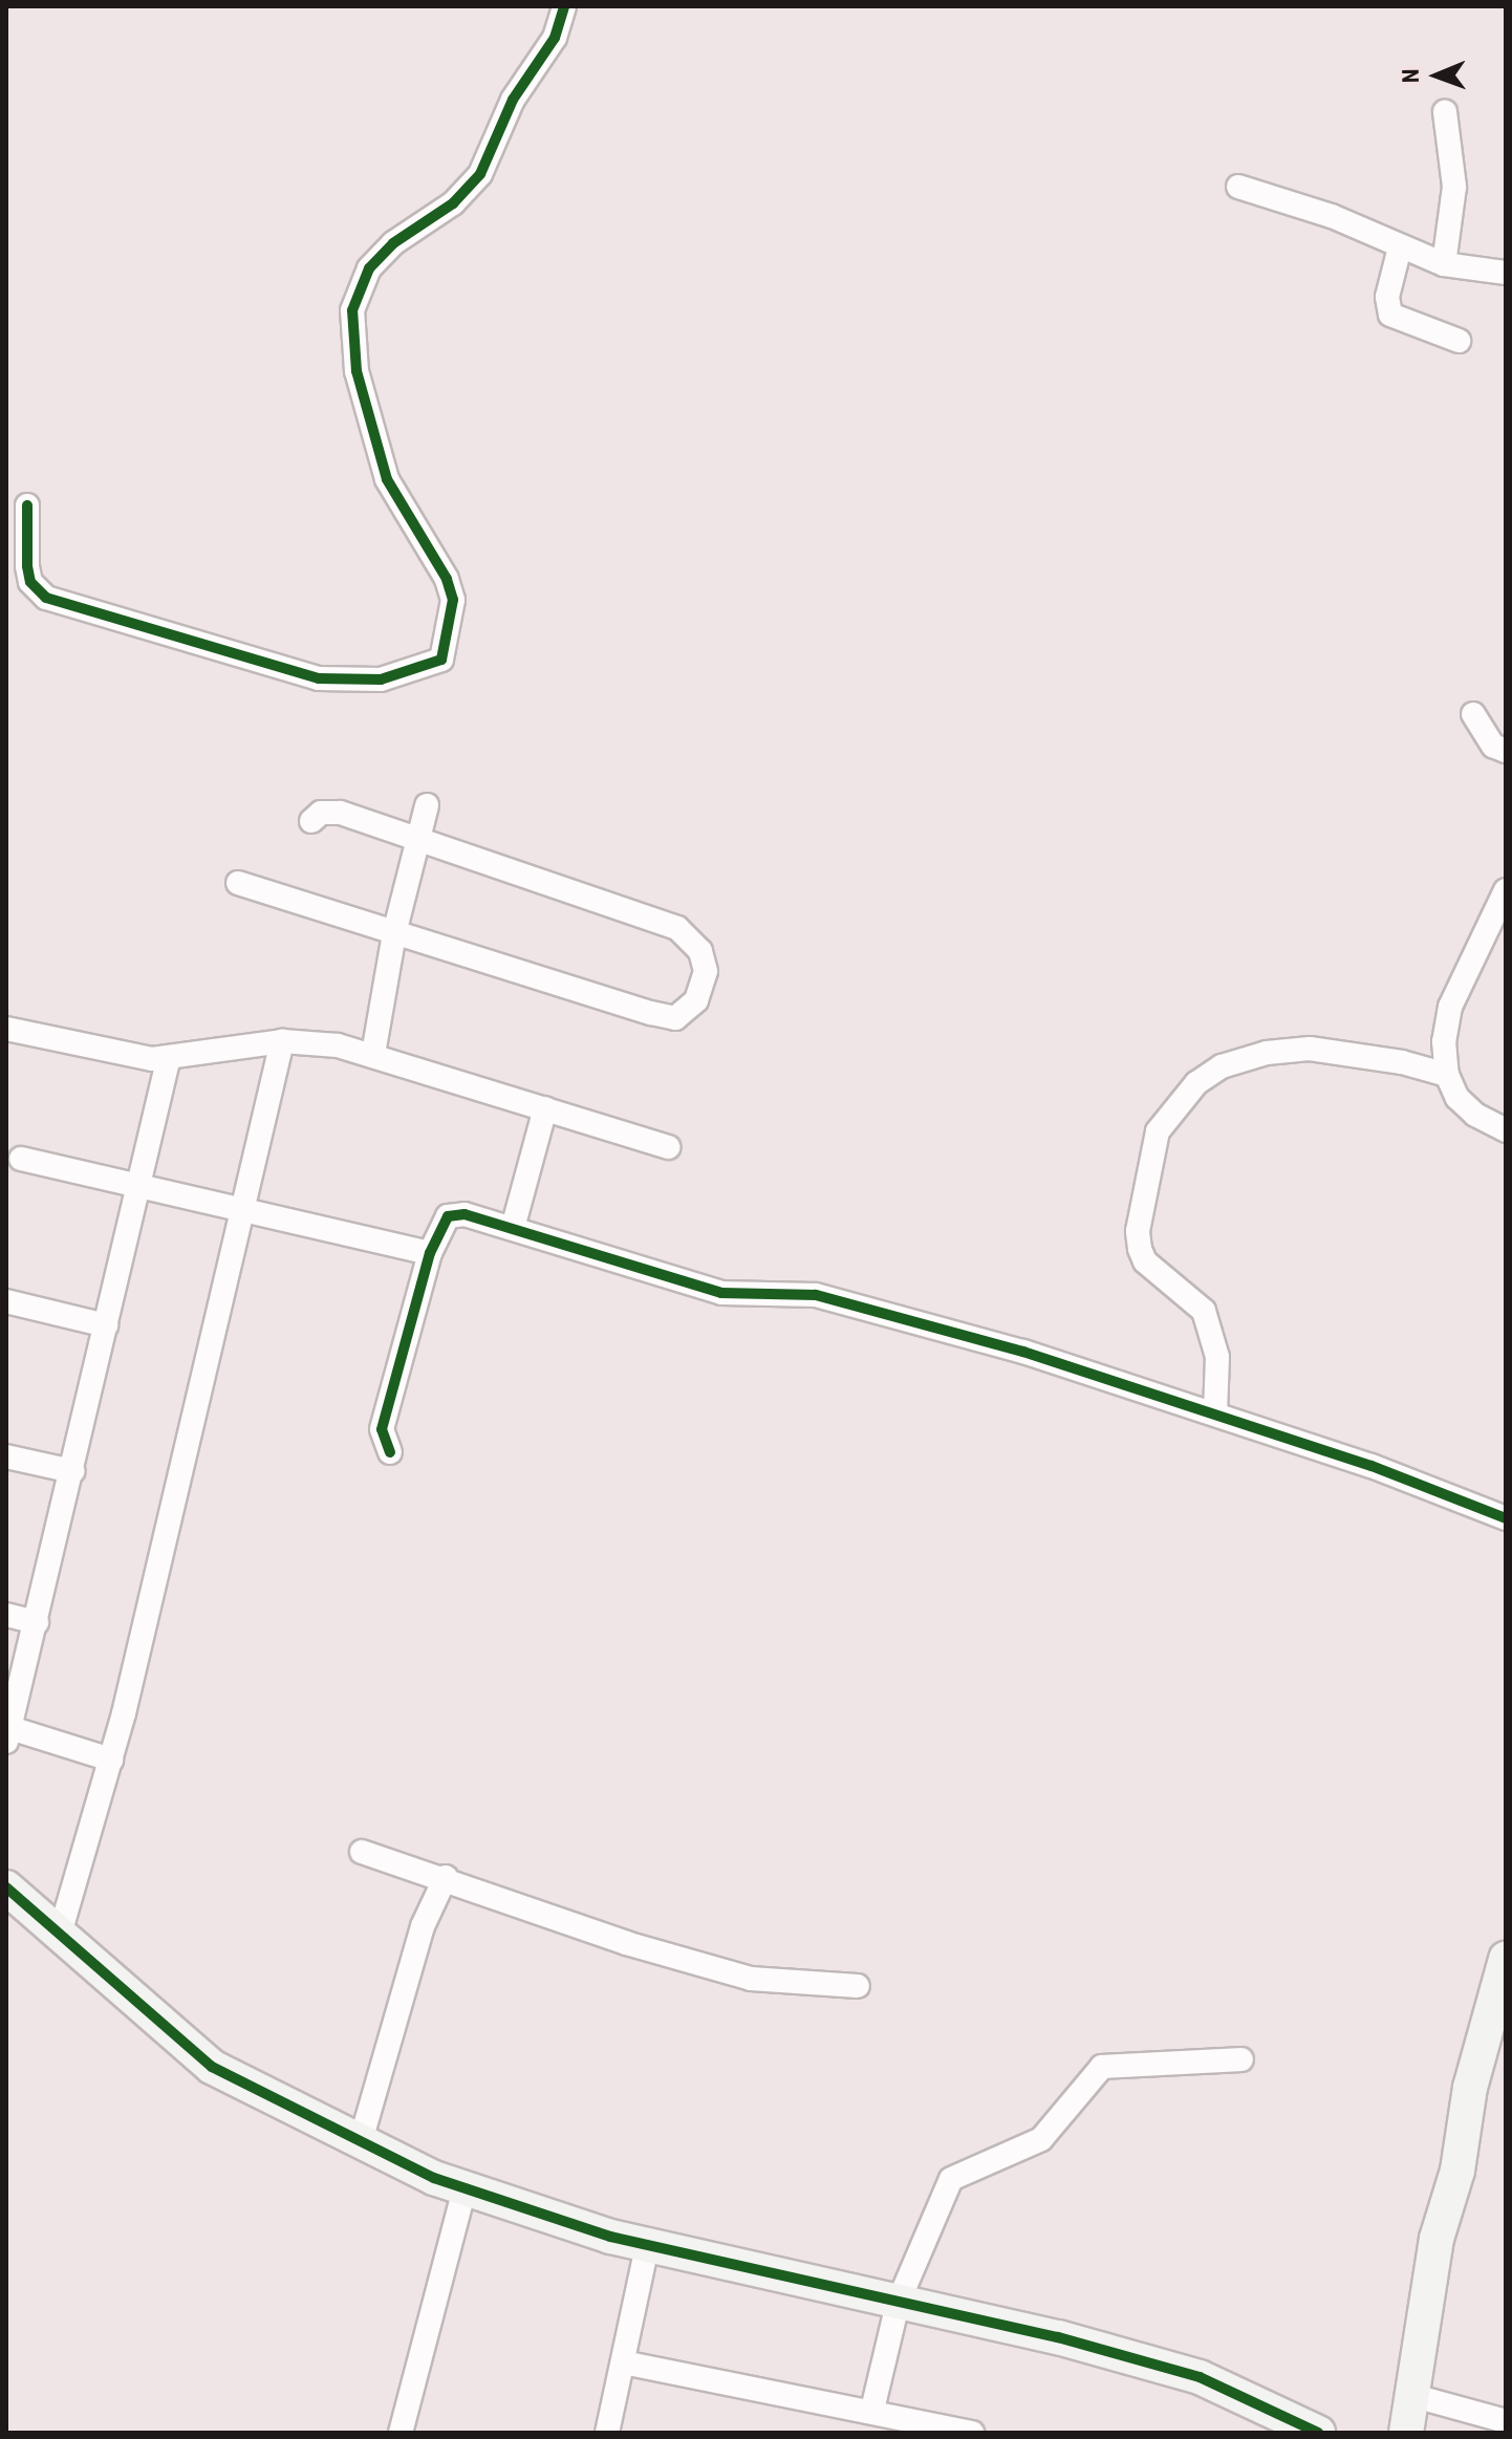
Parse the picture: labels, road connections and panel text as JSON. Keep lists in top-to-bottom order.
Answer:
{
  "north": "left"
}
